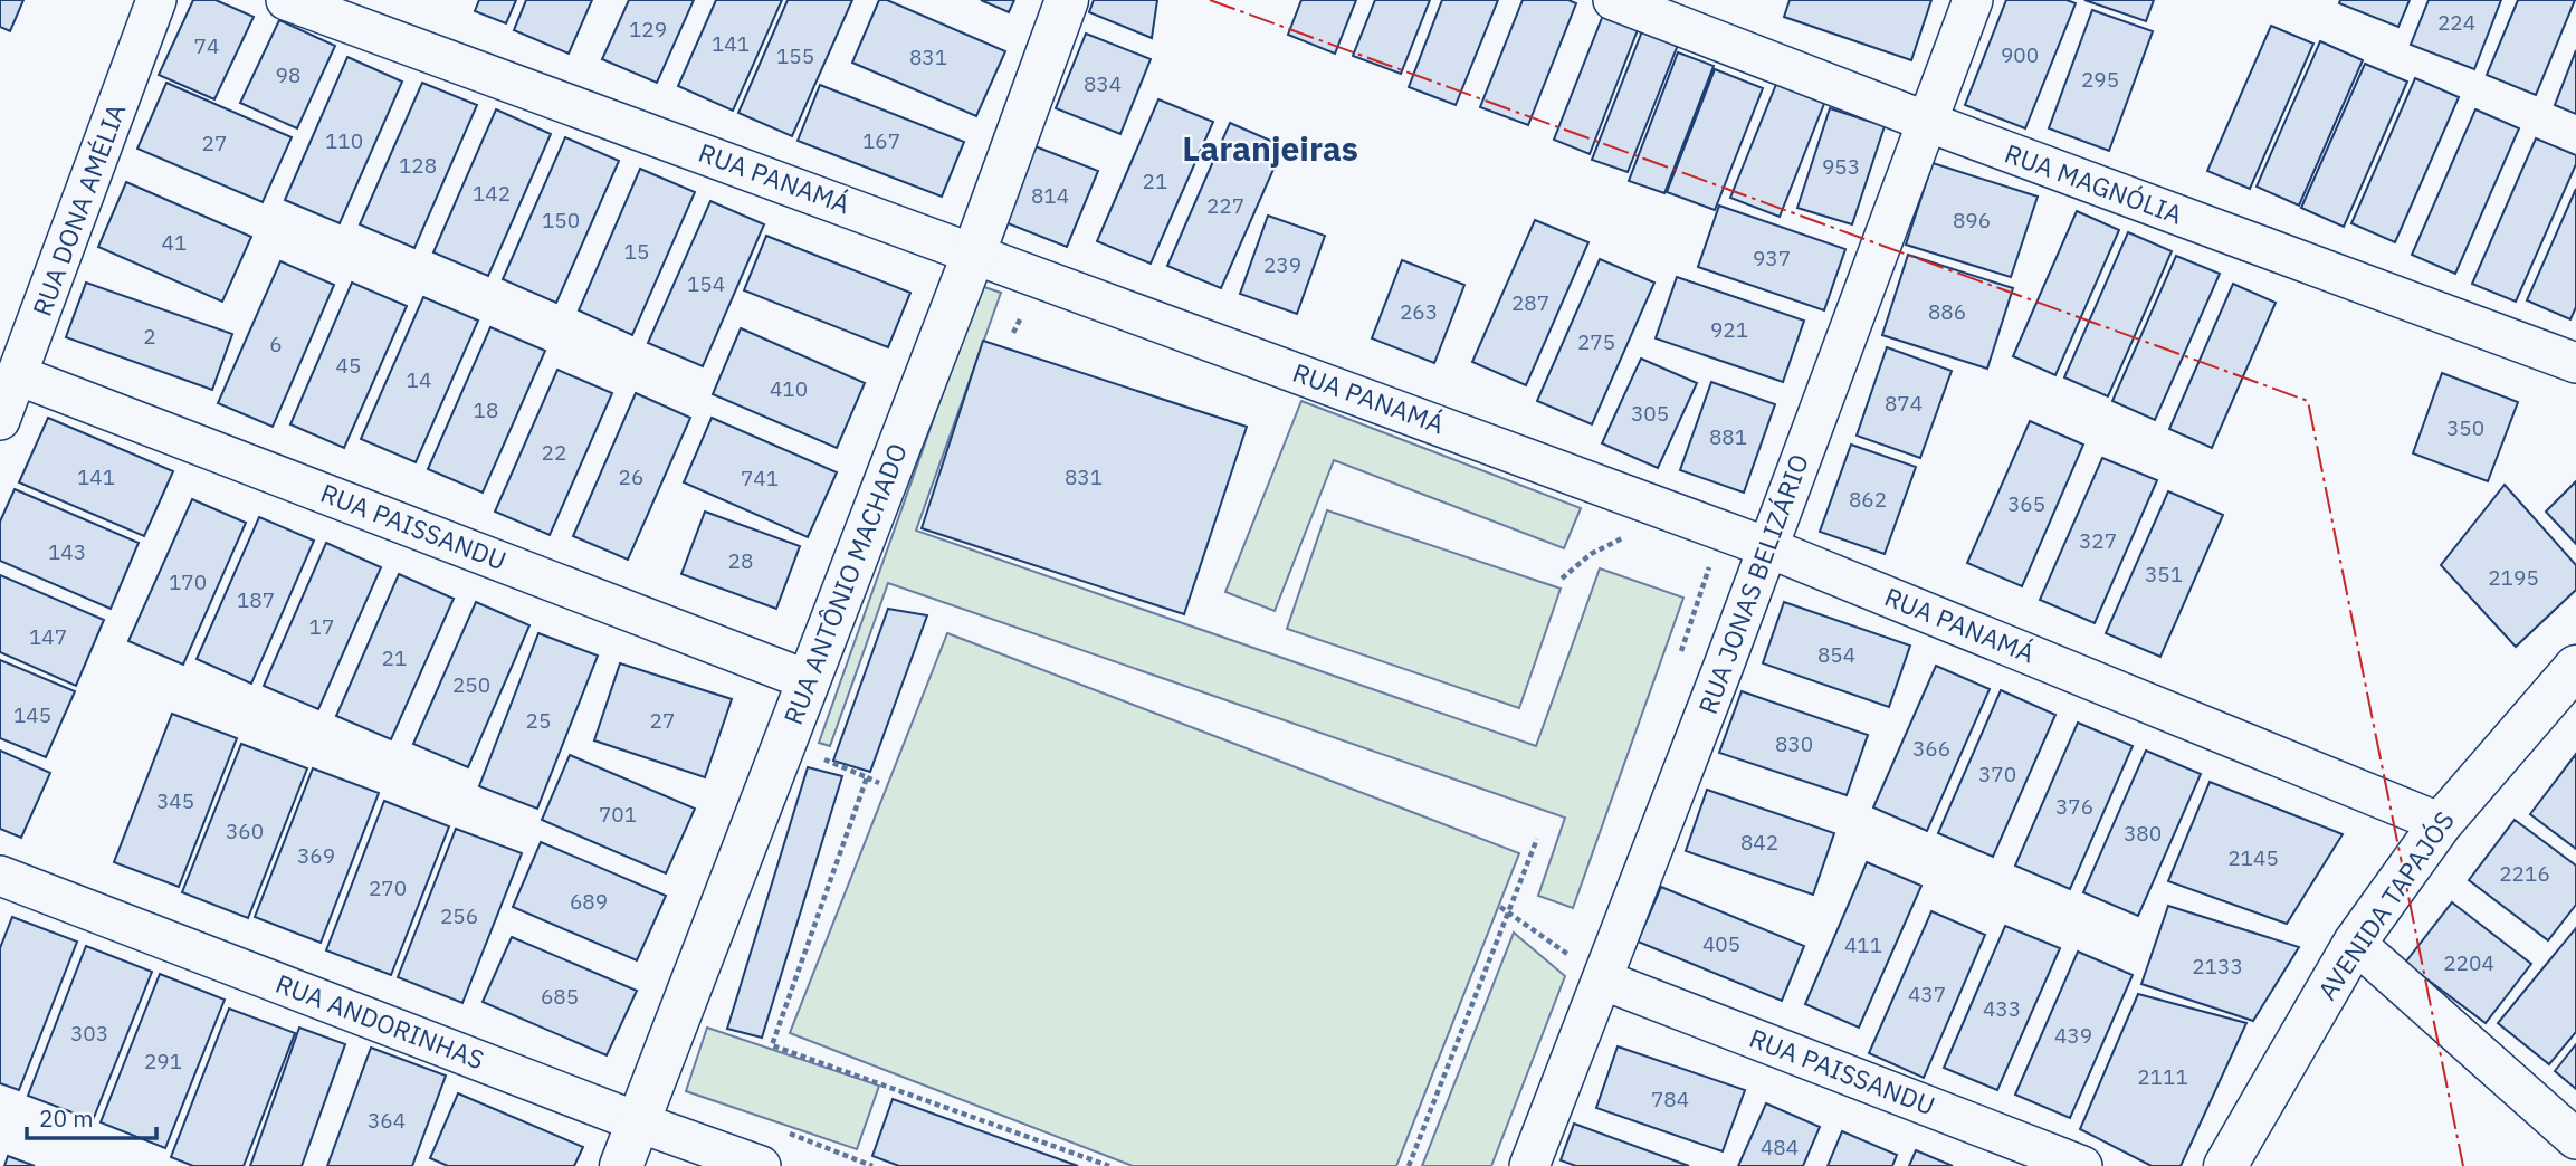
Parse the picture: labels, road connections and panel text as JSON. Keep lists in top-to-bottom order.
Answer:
{
  "streets": {
    "street": [
      "RUA PANAMÁ",
      "RUA MAGNÓLIA",
      "RUA DONA AMÉLIA",
      "RUA PAISSANDU",
      "RUA ANTÔNIO MACHADO",
      "RUA JONAS BELIZÁRIO",
      "AVENIDA TAPAJÓS",
      "RUA ANDORINHAS"
    ]
  },
  "crossings": [
    ["RUA PANAMÁ", "RUA ANTÔNIO MACHADO"],
    ["RUA PANAMÁ", "RUA JONAS BELIZÁRIO"],
    ["RUA PANAMÁ", "AVENIDA TAPAJÓS"],
    ["RUA MAGNÓLIA", "RUA JONAS BELIZÁRIO"],
    ["RUA DONA AMÉLIA", "RUA PAISSANDU"],
    ["RUA PAISSANDU", "RUA ANTÔNIO MACHADO"],
    ["RUA PAISSANDU", "RUA JONAS BELIZÁRIO"],
    ["RUA ANTÔNIO MACHADO", "RUA ANDORINHAS"]
  ],
  "districts": ["Laranjeiras"],
  "house_numbers": [
    "224",
    "129",
    "141",
    "74",
    "900",
    "155",
    "831",
    "98",
    "295",
    "834",
    "110",
    "167",
    "27",
    "128",
    "953",
    "21",
    "142",
    "814",
    "227",
    "150",
    "896",
    "41",
    "15",
    "937",
    "239",
    "154",
    "287",
    "263",
    "886",
    "921",
    "2",
    "275",
    "6",
    "45",
    "14",
    "410",
    "874",
    "18",
    "305",
    "350",
    "881",
    "22",
    "141",
    "26",
    "831",
    "741",
    "862",
    "365",
    "327",
    "143",
    "28",
    "351",
    "2195",
    "170",
    "187",
    "17",
    "147",
    "854",
    "21",
    "250",
    "145",
    "25",
    "27",
    "830",
    "366",
    "370",
    "345",
    "376",
    "701",
    "360",
    "380",
    "842",
    "369",
    "2145",
    "2216",
    "270",
    "689",
    "256",
    "405",
    "411",
    "2204",
    "2133",
    "437",
    "685",
    "433",
    "303",
    "439",
    "291",
    "2111",
    "784",
    "364",
    "484"
  ],
  "scale_bar": "20 m"
}
